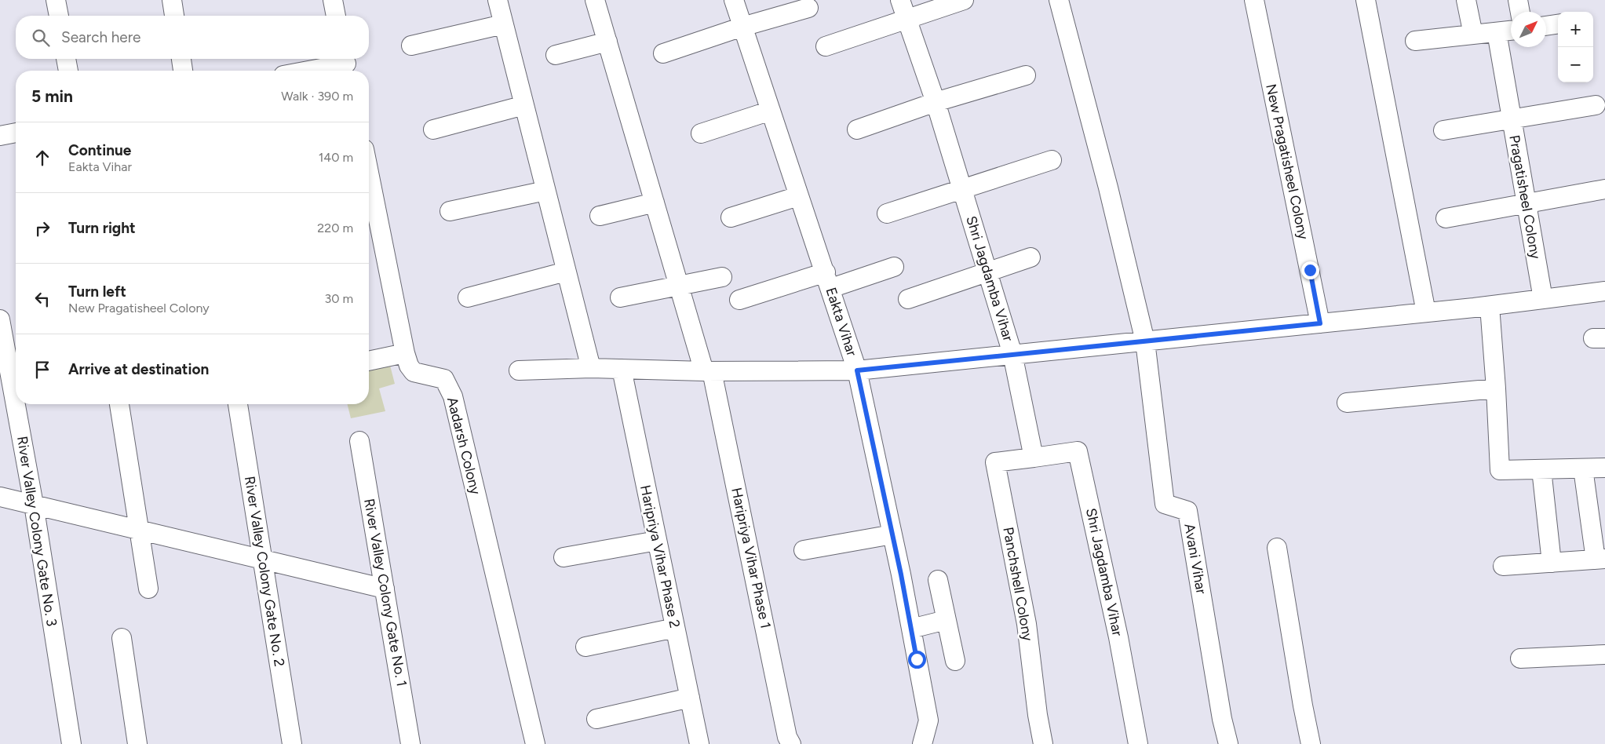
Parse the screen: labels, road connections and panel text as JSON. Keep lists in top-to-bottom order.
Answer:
{
  "streets": {
    "street": [
      "New Pragatisheel Colony",
      "Pragatisheel Colony",
      "Shri Jagdamba Vihar",
      "Eakta Vihar",
      "Aadarsh Colony",
      "River Valley Colony Gate No. 3",
      "Haripriya Vihar Phase 2",
      "Haripriya Vihar Phase 1",
      "Avani Vihar",
      "River Valley Colony Gate No. 2",
      "Panchshell Colony",
      "River Valley Colony Gate No. 1"
    ]
  },
  "crossings": [
    ["Shri Jagdamba Vihar", "Panchshell Colony"]
  ],
  "north": "top right",
  "page": {
    "map_buttons": ["+", "−"],
    "search": "Search here",
    "heading": ["5 min", "Walk · 390 m"],
    "list": [
      ["Continue", "Eakta Vihar", "140 m"],
      ["Turn right", "220 m"],
      ["Turn left", "New Pragatisheel Colony", "30 m"],
      "Arrive at destination"
    ]
  }
}
